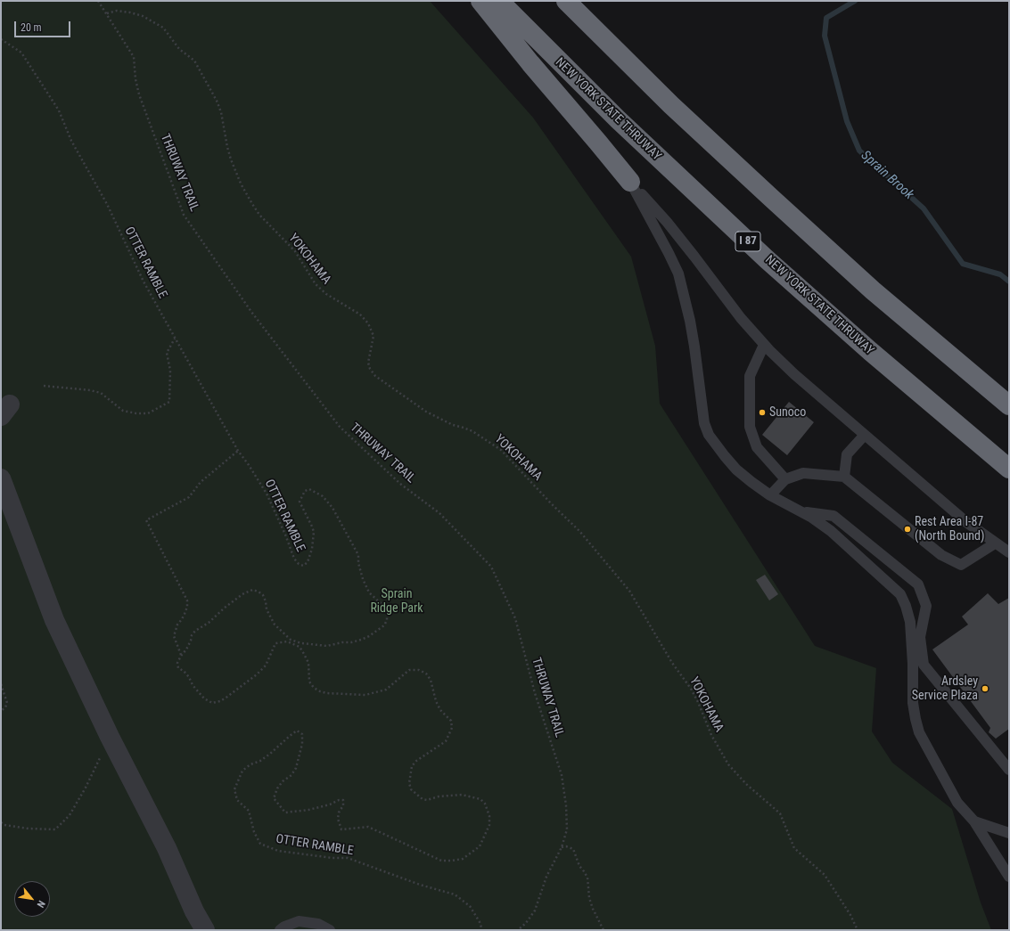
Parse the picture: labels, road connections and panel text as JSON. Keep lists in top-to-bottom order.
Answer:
{
  "streets": {
    "highway": ["NEW YORK STATE THRUWAY", "I 87"],
    "path": ["THRUWAY TRAIL", "YOKOHAMA", "OTTER RAMBLE"]
  },
  "crossings": [
    ["THRUWAY TRAIL", "YOKOHAMA"]
  ],
  "water": ["Sprain Brook"],
  "parks": ["Sprain Ridge Park"],
  "places": ["Sunoco", "Rest Area I-87 (North Bound)", "Ardsley Service Plaza"],
  "scale_bar": "20 m",
  "north": "bottom right"
}
